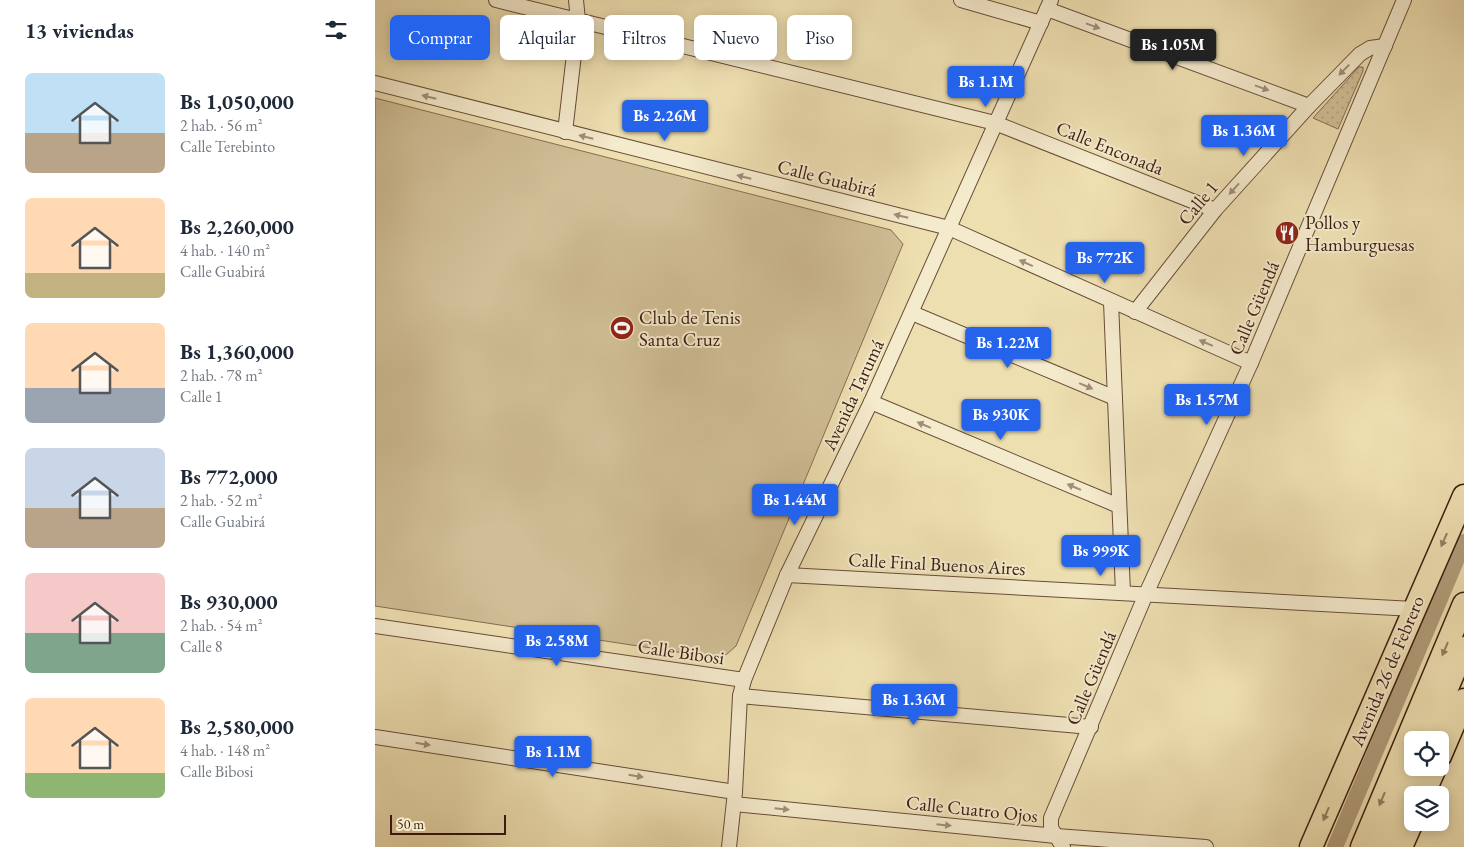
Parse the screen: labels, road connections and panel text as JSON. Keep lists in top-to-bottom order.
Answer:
{
  "streets": {
    "main road": ["Avenida 26 de Febrero"],
    "street": [
      "Calle Enconada",
      "Calle Guabirá",
      "Calle 1",
      "Calle Güendá",
      "Avenida Tarumá",
      "Calle Final Buenos Aires",
      "Calle Bibosi",
      "Calle Cuatro Ojos"
    ]
  },
  "crossings": [
    ["Calle Enconada", "Calle 1"],
    ["Calle Enconada", "Avenida Tarumá"],
    ["Calle Guabirá", "Calle 1"],
    ["Calle Guabirá", "Calle Güendá"],
    ["Calle Guabirá", "Avenida Tarumá"],
    ["Calle 1", "Calle Güendá"],
    ["Calle Güendá", "Calle Final Buenos Aires"],
    ["Calle Güendá", "Calle Cuatro Ojos"],
    ["Avenida Tarumá", "Calle Final Buenos Aires"],
    ["Avenida Tarumá", "Calle Bibosi"],
    ["Avenida Tarumá", "Calle Cuatro Ojos"],
    ["Calle Final Buenos Aires", "Avenida 26 de Febrero"]
  ],
  "one_way": ["Calle Guabirá", "Calle 1"],
  "places": {
    "restaurant": ["Pollos y Hamburguesas"],
    "sports": ["Club de Tenis Santa Cruz"]
  },
  "scale_bar": "50 m",
  "page": {
    "heading": "13 viviendas",
    "chip": [
      "Comprar",
      "Alquilar",
      "Filtros",
      "Nuevo",
      "Piso"
    ],
    "price": [
      "Bs 1.05M",
      "Bs 1.1M",
      "Bs 2.26M",
      "Bs 1.36M",
      "Bs 772K",
      "Bs 1.22M",
      "Bs 1.57M",
      "Bs 930K",
      "Bs 1.44M",
      "Bs 999K",
      "Bs 2.58M",
      "Bs 1.36M",
      "Bs 1.1M"
    ],
    "list": [
      {
        "name": "Bs 1,050,000",
        "note": "2 hab. · 56 m² · Calle Terebinto"
      },
      {
        "name": "Bs 2,260,000",
        "note": "4 hab. · 140 m² · Calle Guabirá"
      },
      {
        "name": "Bs 1,360,000",
        "note": "2 hab. · 78 m² · Calle 1"
      },
      {
        "name": "Bs 772,000",
        "note": "2 hab. · 52 m² · Calle Guabirá"
      },
      {
        "name": "Bs 930,000",
        "note": "2 hab. · 54 m² · Calle 8"
      },
      {
        "name": "Bs 2,580,000",
        "note": "4 hab. · 148 m² · Calle Bibosi"
      }
    ],
    "scale": "50 m"
  }
}
